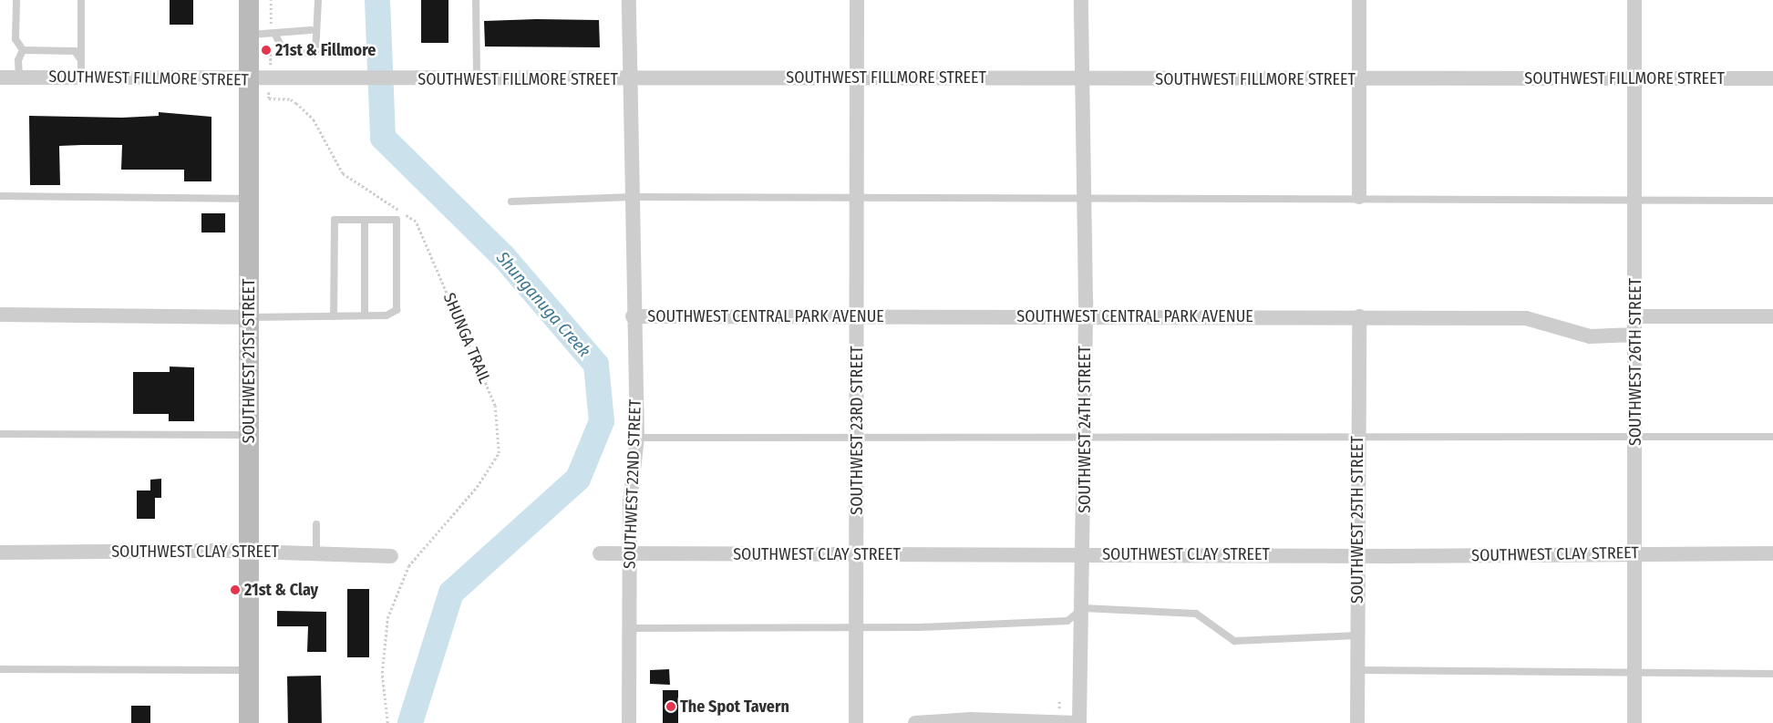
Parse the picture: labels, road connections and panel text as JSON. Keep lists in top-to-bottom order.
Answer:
{
  "streets": {
    "main road": ["SOUTHWEST 21ST STREET"],
    "street": [
      "SOUTHWEST FILLMORE STREET",
      "SOUTHWEST CENTRAL PARK AVENUE",
      "SOUTHWEST 26TH STREET",
      "SOUTHWEST 24TH STREET",
      "SOUTHWEST 23RD STREET",
      "SOUTHWEST 22ND STREET",
      "SOUTHWEST 25TH STREET",
      "SOUTHWEST CLAY STREET"
    ],
    "path": ["SHUNGA TRAIL"]
  },
  "crossings": [
    ["SOUTHWEST FILLMORE STREET", "SHUNGA TRAIL"],
    ["SOUTHWEST FILLMORE STREET", "SOUTHWEST 21ST STREET"],
    ["SOUTHWEST FILLMORE STREET", "SOUTHWEST 26TH STREET"],
    ["SOUTHWEST FILLMORE STREET", "SOUTHWEST 24TH STREET"],
    ["SOUTHWEST FILLMORE STREET", "SOUTHWEST 23RD STREET"],
    ["SOUTHWEST FILLMORE STREET", "SOUTHWEST 22ND STREET"],
    ["SOUTHWEST CENTRAL PARK AVENUE", "SOUTHWEST 26TH STREET"],
    ["SOUTHWEST CENTRAL PARK AVENUE", "SOUTHWEST 24TH STREET"],
    ["SOUTHWEST CENTRAL PARK AVENUE", "SOUTHWEST 23RD STREET"],
    ["SOUTHWEST CENTRAL PARK AVENUE", "SOUTHWEST 22ND STREET"],
    ["SOUTHWEST CENTRAL PARK AVENUE", "SOUTHWEST 25TH STREET"],
    ["SOUTHWEST 21ST STREET", "SOUTHWEST CLAY STREET"],
    ["SOUTHWEST 26TH STREET", "SOUTHWEST CLAY STREET"],
    ["SOUTHWEST 24TH STREET", "SOUTHWEST CLAY STREET"],
    ["SOUTHWEST 23RD STREET", "SOUTHWEST CLAY STREET"],
    ["SOUTHWEST 22ND STREET", "SOUTHWEST CLAY STREET"],
    ["SOUTHWEST 25TH STREET", "SOUTHWEST CLAY STREET"]
  ],
  "water": ["Shunganuga Creek"],
  "places": ["21st & Fillmore", "21st & Clay", "The Spot Tavern"]
}
